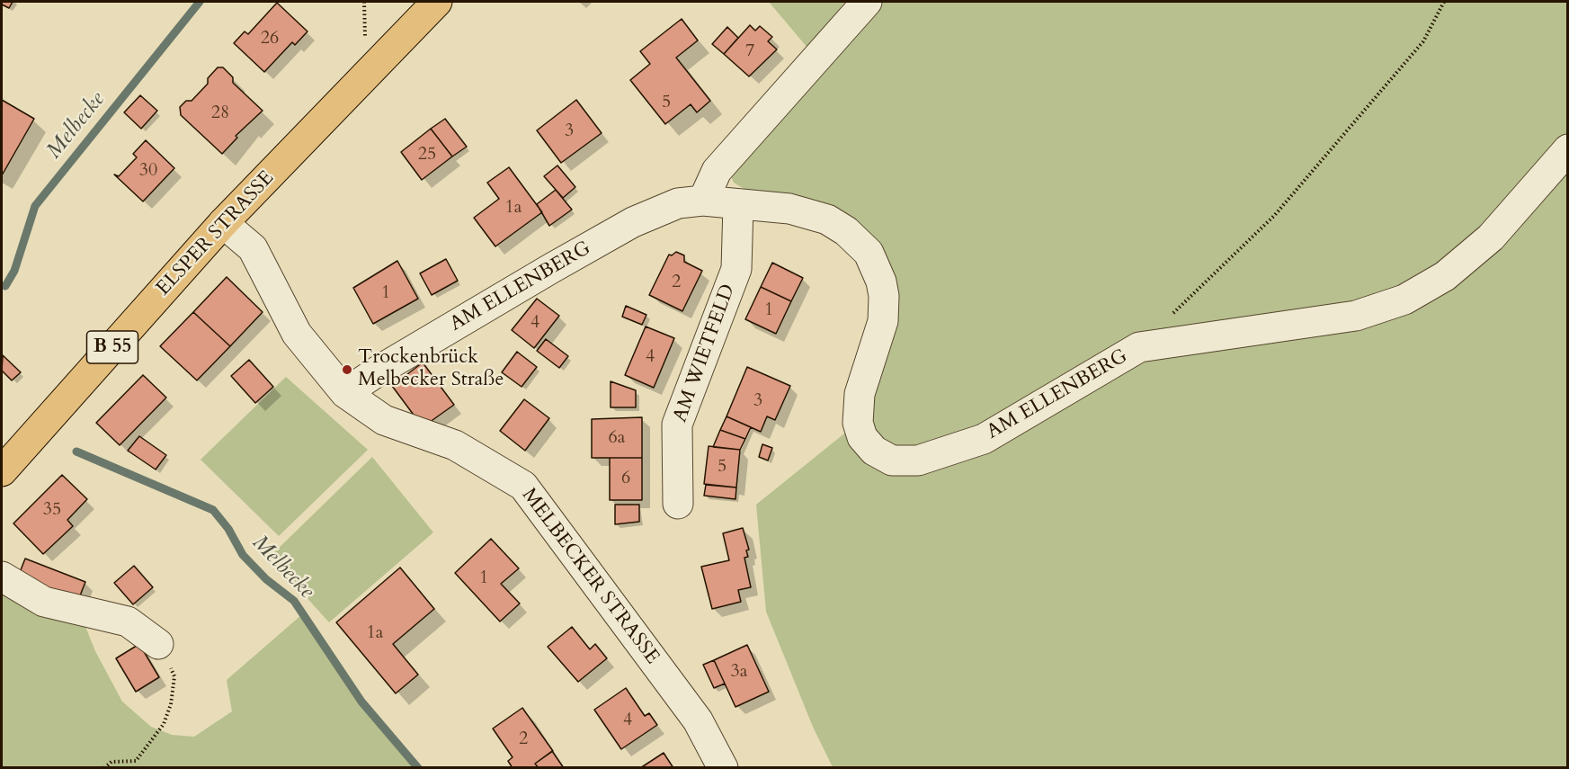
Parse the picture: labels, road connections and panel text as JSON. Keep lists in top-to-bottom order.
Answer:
{
  "streets": {
    "main road": ["ELSPER STRASSE", "B 55"],
    "street": ["AM ELLENBERG", "AM WIETFELD", "MELBECKER STRASSE"]
  },
  "crossings": [
    ["ELSPER STRASSE", "MELBECKER STRASSE"],
    ["AM ELLENBERG", "AM WIETFELD"],
    ["AM ELLENBERG", "MELBECKER STRASSE"]
  ],
  "water": ["Melbecke"],
  "places": ["Trockenbrück Melbecker Straße"],
  "house_numbers": [
    "26",
    "7",
    "5",
    "28",
    "3",
    "25",
    "30",
    "1a",
    "2",
    "1",
    "1",
    "4",
    "4",
    "3",
    "6a",
    "5",
    "6",
    "35",
    "1",
    "1a",
    "3a",
    "4",
    "2"
  ]
}
